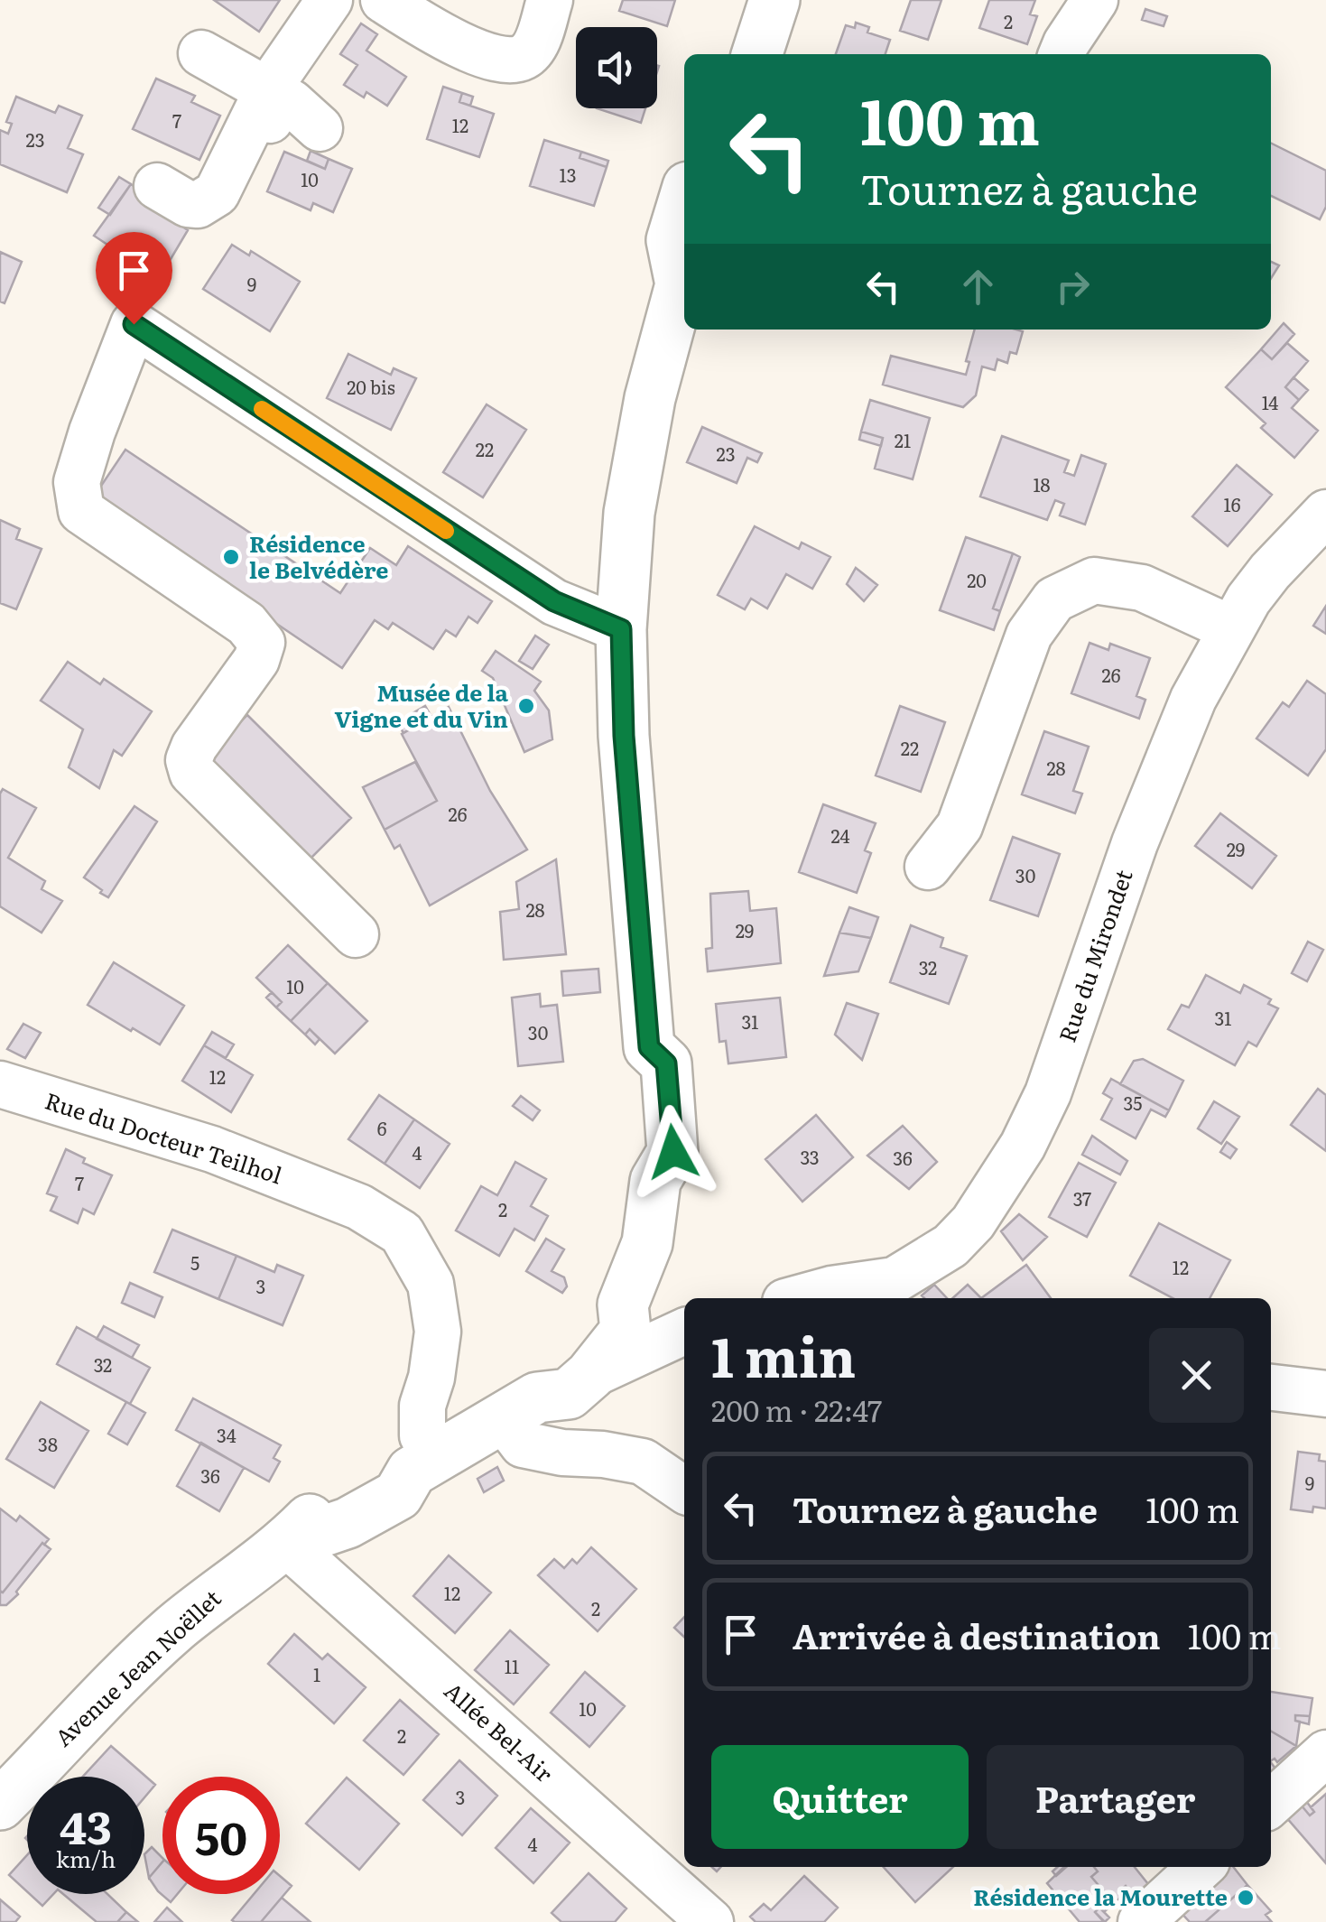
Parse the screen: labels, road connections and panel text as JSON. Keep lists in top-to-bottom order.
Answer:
{
  "streets": {
    "main road": ["Avenue Jean Noëllet"],
    "street": ["Rue du Mirondet", "Rue du Docteur Teilhol", "Allée Bel-Air"]
  },
  "crossings": [
    ["Rue du Docteur Teilhol", "Avenue Jean Noëllet"],
    ["Avenue Jean Noëllet", "Allée Bel-Air"]
  ],
  "places": ["Résidence le Belvédère", "Musée de la Vigne et du Vin", "Résidence la Mourette"],
  "house_numbers": [
    "2",
    "7",
    "12",
    "23",
    "13",
    "10",
    "9",
    "20 bis",
    "14",
    "21",
    "22",
    "23",
    "18",
    "16",
    "20",
    "26",
    "22",
    "28",
    "26",
    "24",
    "29",
    "30",
    "28",
    "29",
    "32",
    "10",
    "31",
    "31",
    "30",
    "12",
    "35",
    "6",
    "4",
    "33",
    "36",
    "7",
    "37",
    "2",
    "5",
    "12",
    "3",
    "32",
    "34",
    "38",
    "36",
    "9",
    "12",
    "2",
    "11",
    "1",
    "10",
    "2",
    "3",
    "4"
  ],
  "page": {
    "turn": ["100 m", "Tournez à gauche"],
    "heading": ["1 min", "200 m · 22:47"],
    "list": [
      {
        "name": "Tournez à gauche",
        "value": "100 m"
      },
      {
        "name": "Arrivée à destination",
        "value": "100 m"
      }
    ],
    "buttons": ["Quitter", "Partager"],
    "speed": "43 km/h",
    "limit": "50"
  }
}
